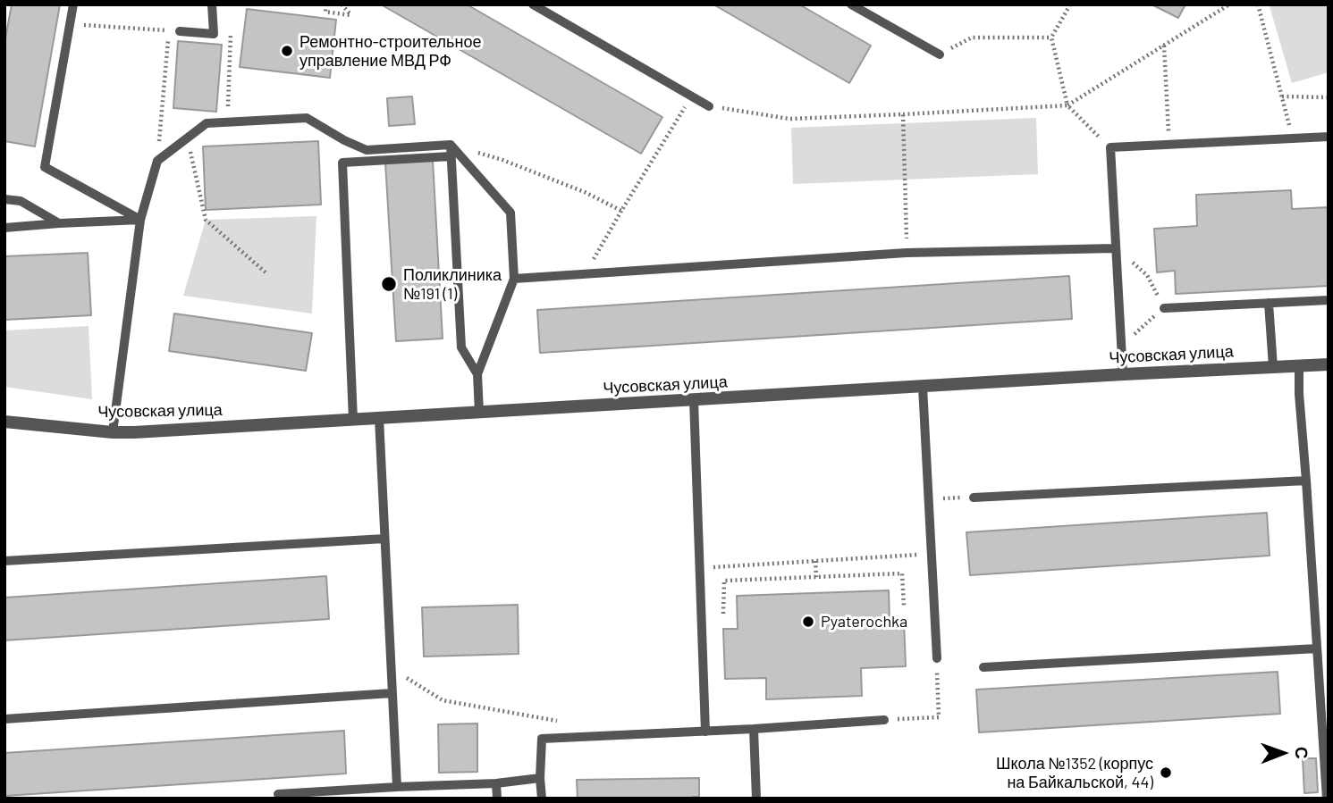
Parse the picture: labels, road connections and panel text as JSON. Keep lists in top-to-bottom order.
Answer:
{
  "streets": {
    "street": ["Чусовская улица"]
  },
  "places": [
    "Ремонтно-строительное управление МВД РФ",
    "Поликлиника №191 (1)",
    "Pyaterochka",
    "Школа №1352 (корпус на Байкальской, 44)"
  ],
  "north": "right"
}
